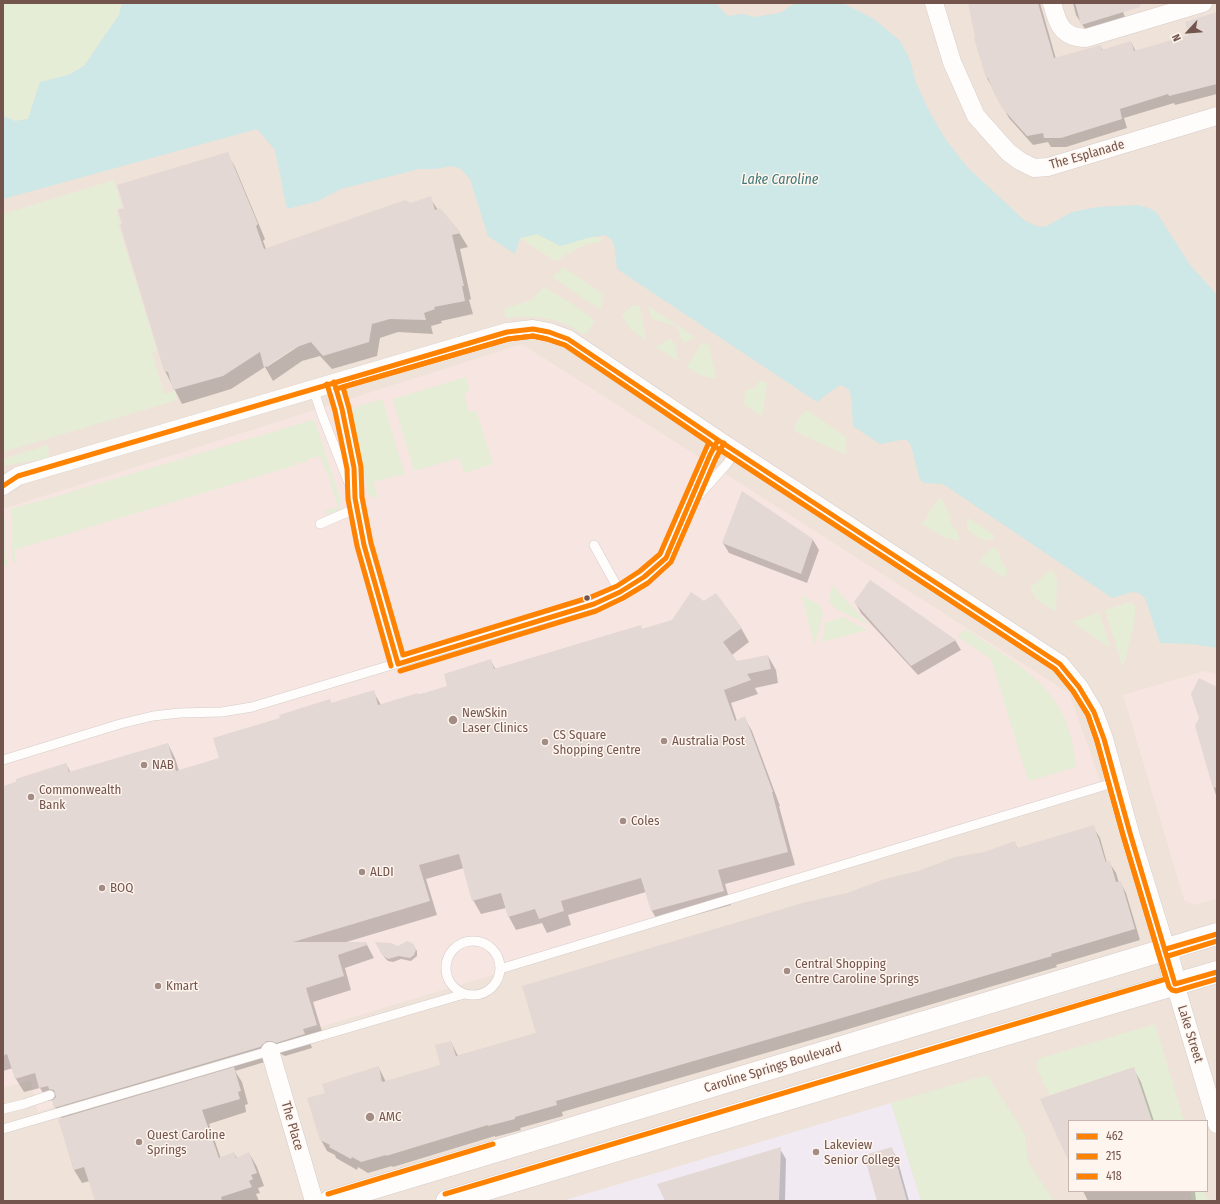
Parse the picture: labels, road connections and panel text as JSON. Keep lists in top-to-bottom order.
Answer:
{
  "streets": {
    "main road": ["Lake Street", "Caroline Springs Boulevard"],
    "street": ["The Esplanade", "The Place"]
  },
  "crossings": [
    ["Lake Street", "Caroline Springs Boulevard"]
  ],
  "water": ["Lake Caroline"],
  "places": [
    "NewSkin Laser Clinics",
    "Australia Post",
    "CS Square Shopping Centre",
    "NAB",
    "Commonwealth Bank",
    "Coles",
    "ALDI",
    "BOQ",
    "Central Shopping Centre Caroline Springs",
    "Kmart",
    "AMC",
    "Quest Caroline Springs",
    "Lakeview Senior College"
  ],
  "lines": ["transit line 462", "transit line 215", "transit line 418"],
  "legend": ["462", "215", "418"],
  "north": "bottom left"
}
